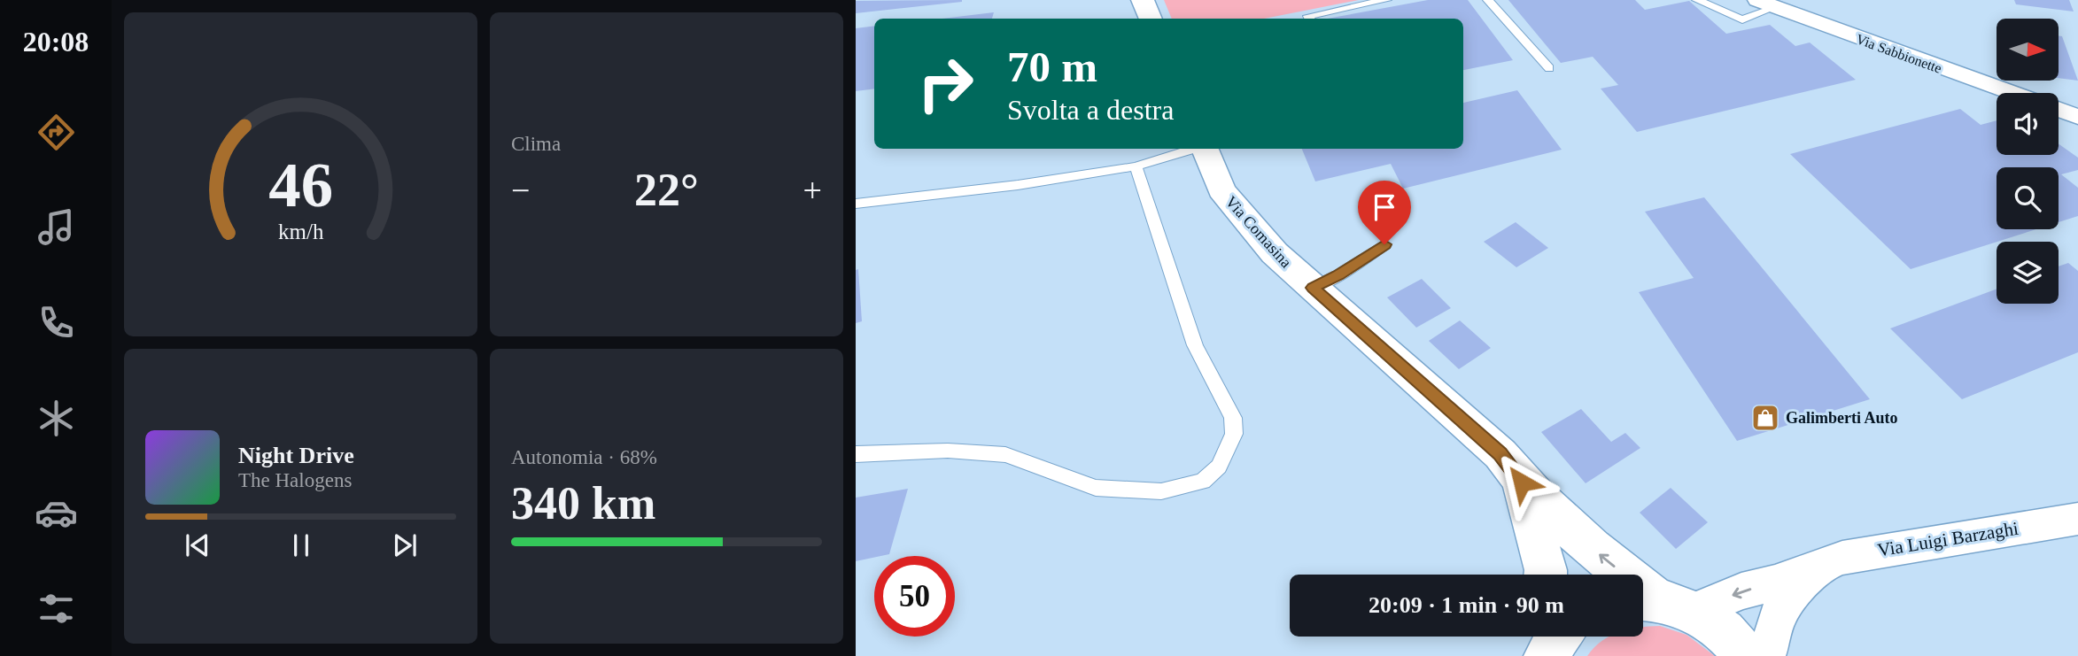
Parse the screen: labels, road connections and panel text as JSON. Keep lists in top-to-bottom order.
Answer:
{
  "streets": {
    "main road": ["Via Comasina"],
    "street": ["Via Sabbionette", "Via Luigi Barzaghi"]
  },
  "places": {
    "shop": ["Galimberti Auto"]
  },
  "north": "right",
  "page": {
    "tabs": "20:08",
    "tile": [
      "Clima",
      ["Autonomia · 68%", "340 km"]
    ],
    "turn": ["70 m", "Svolta a destra"],
    "heat": ["−", "22°", "+"],
    "song": ["Night Drive", "The Halogens"],
    "limit": "50",
    "trip": "20:09 · 1 min · 90 m",
    "gauge": ["46", "km/h"]
  }
}
